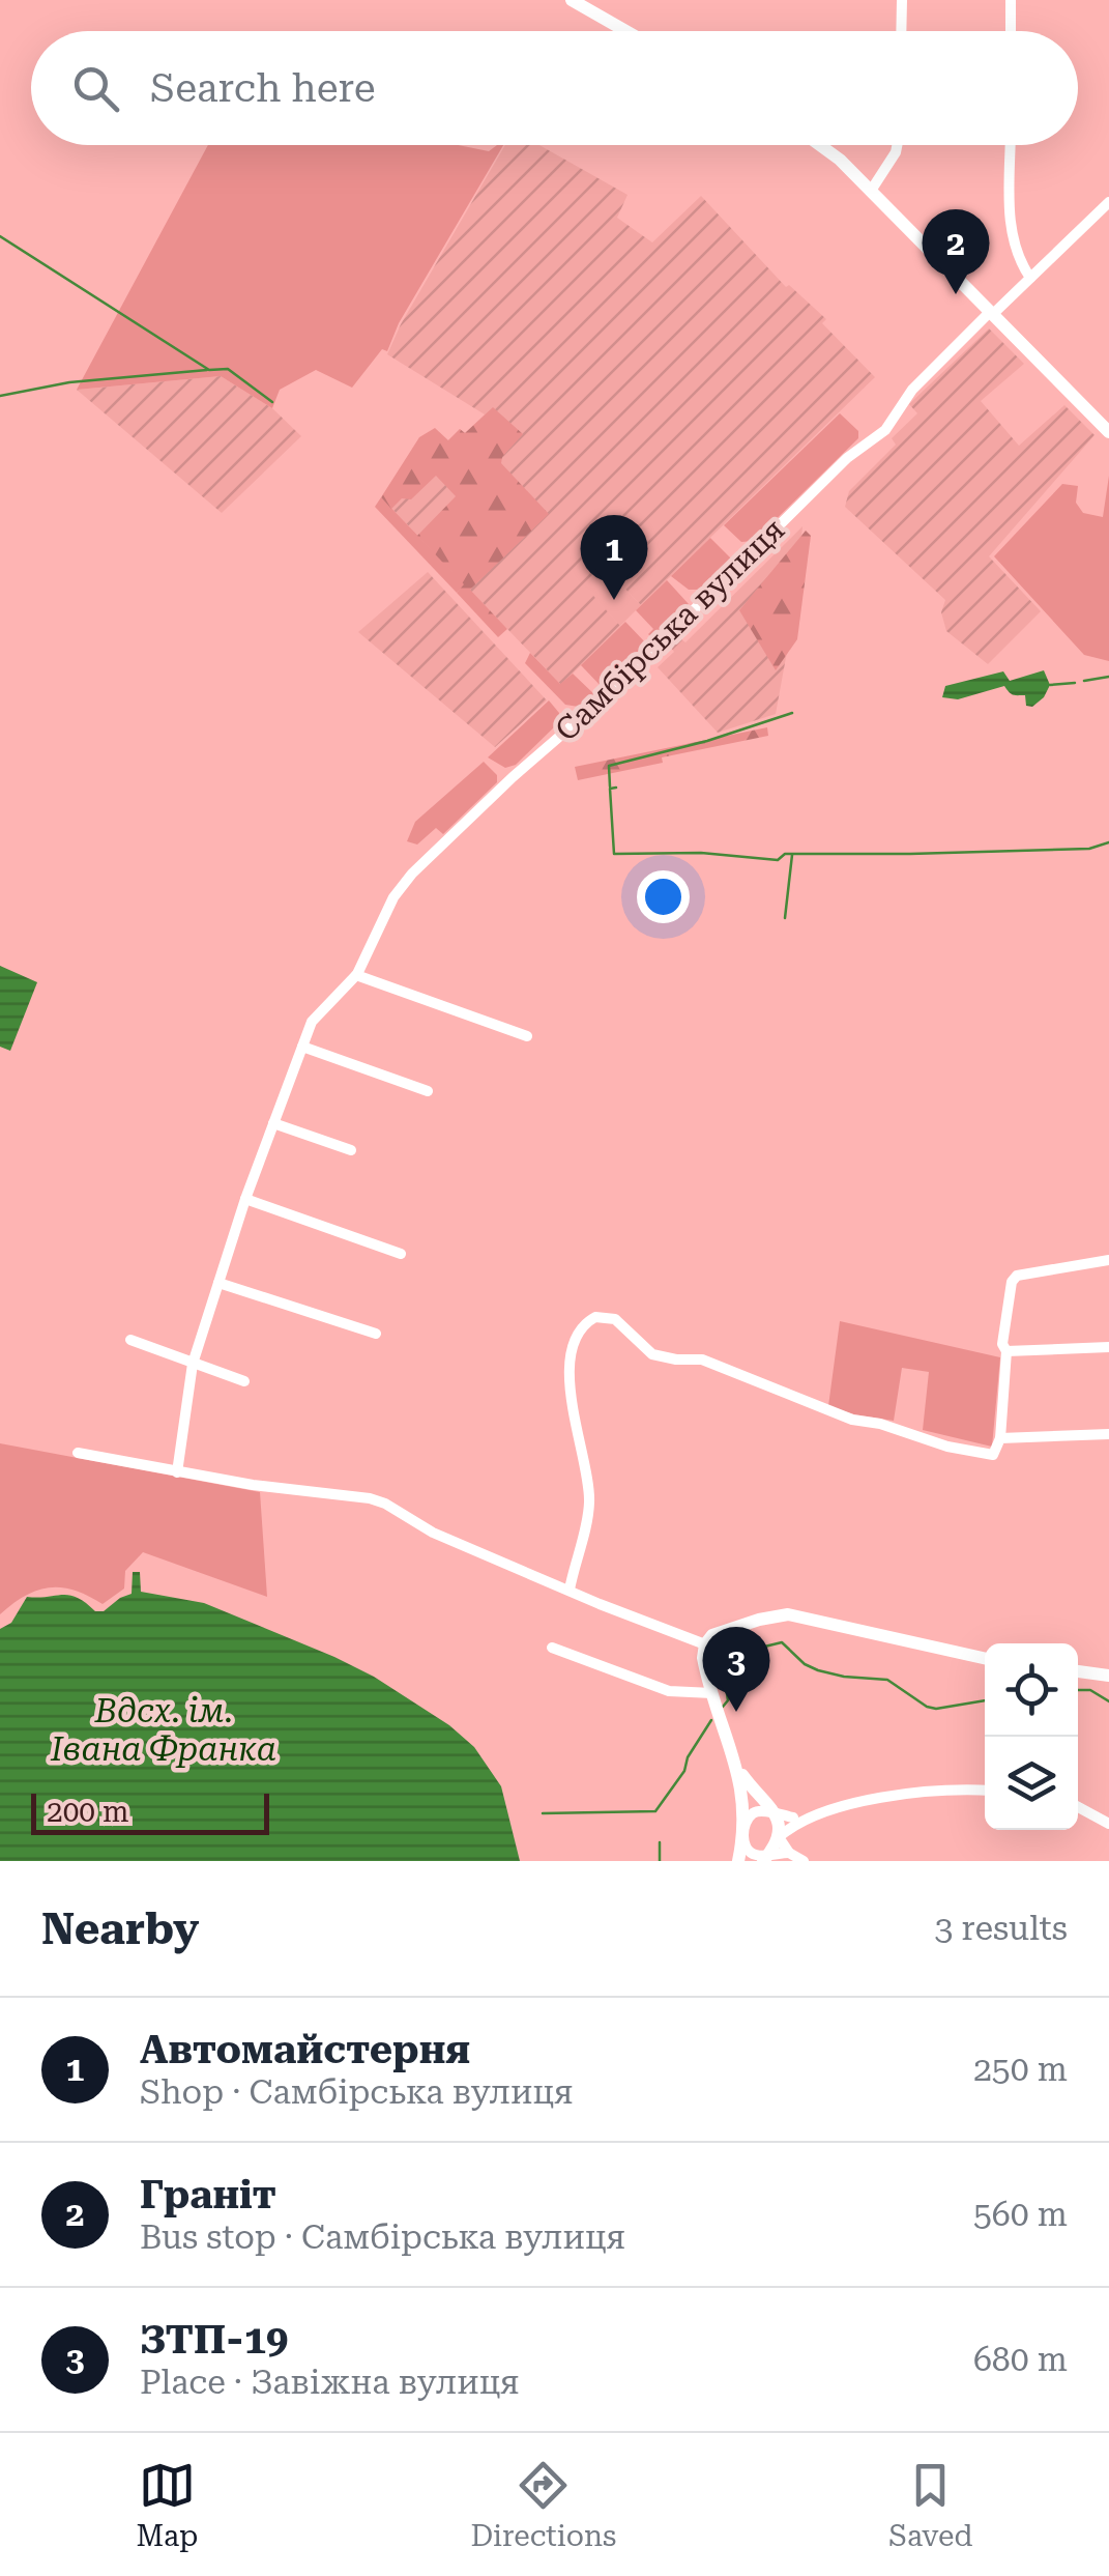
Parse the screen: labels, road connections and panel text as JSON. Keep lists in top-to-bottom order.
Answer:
{
  "streets": {
    "street": ["Самбірська вулиця"]
  },
  "water": ["Вдсх. ім. Івана Франка"],
  "scale_bar": "200 m",
  "page": {
    "search": "Search here",
    "pins": ["2", "1", "3"],
    "scale": "200 m",
    "heading": ["Nearby", "3 results"],
    "list": [
      {
        "mark": "1",
        "name": "Автомайстерня",
        "note": "Shop · Самбірська вулиця",
        "value": "250 m"
      },
      {
        "mark": "2",
        "name": "Граніт",
        "note": "Bus stop · Самбірська вулиця",
        "value": "560 m"
      },
      {
        "mark": "3",
        "name": "ЗТП-19",
        "note": "Place · Завіжна вулиця",
        "value": "680 m"
      }
    ],
    "nav": ["Map", "Directions", "Saved"]
  }
}
